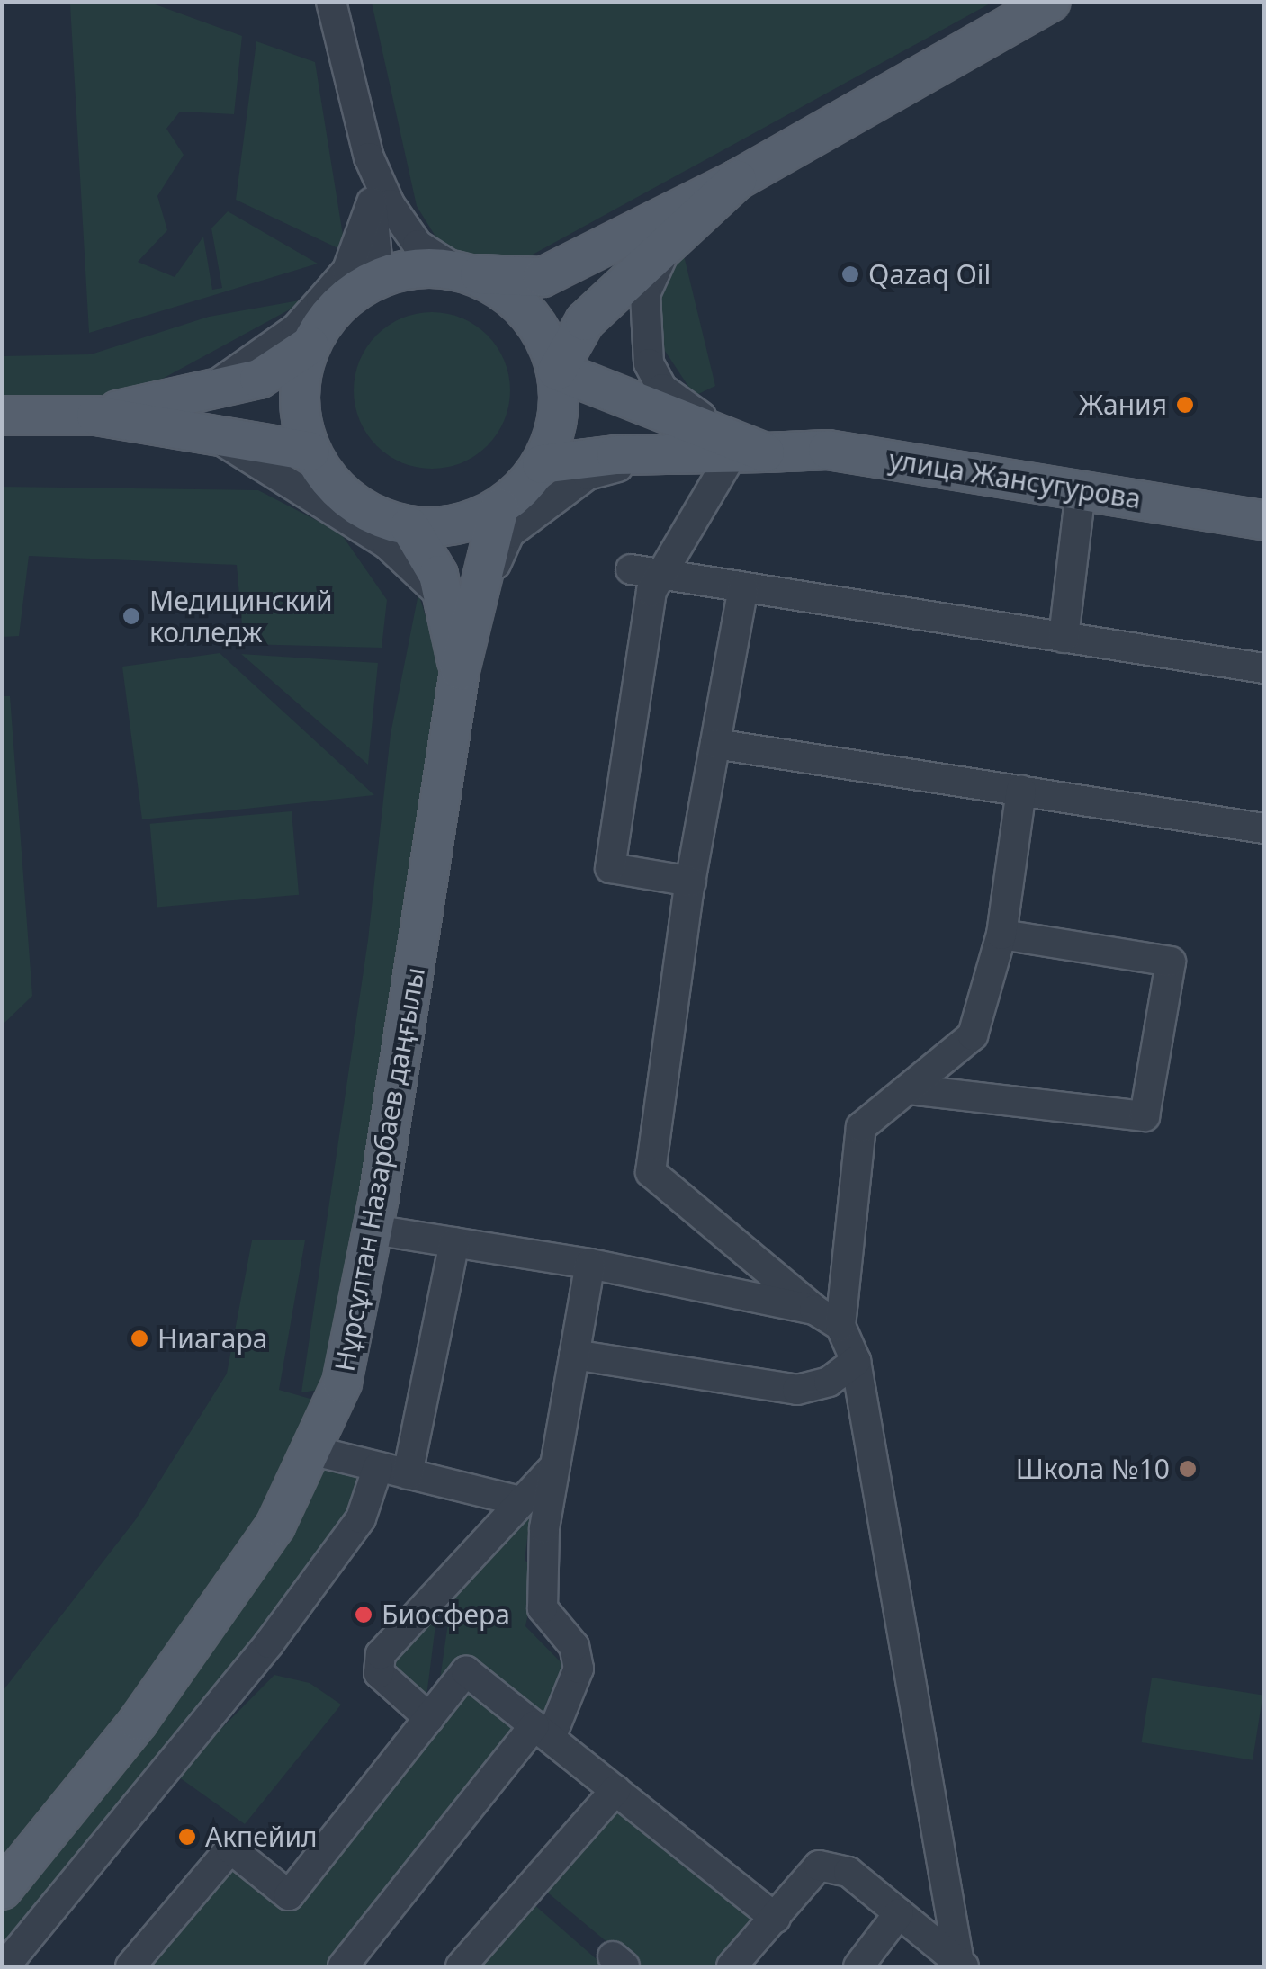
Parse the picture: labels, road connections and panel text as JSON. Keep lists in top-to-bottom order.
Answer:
{
  "streets": {
    "main road": ["улица Жансугурова", "Нұрсұлтан Назарбаев даңғылы"]
  },
  "crossings": [
    ["улица Жансугурова", "Нұрсұлтан Назарбаев даңғылы"]
  ],
  "places": [
    "Qazaq Oil",
    "Жания",
    "Медицинский колледж",
    "Ниагара",
    "Школа №10",
    "Биосфера",
    "Акпейил"
  ]
}
